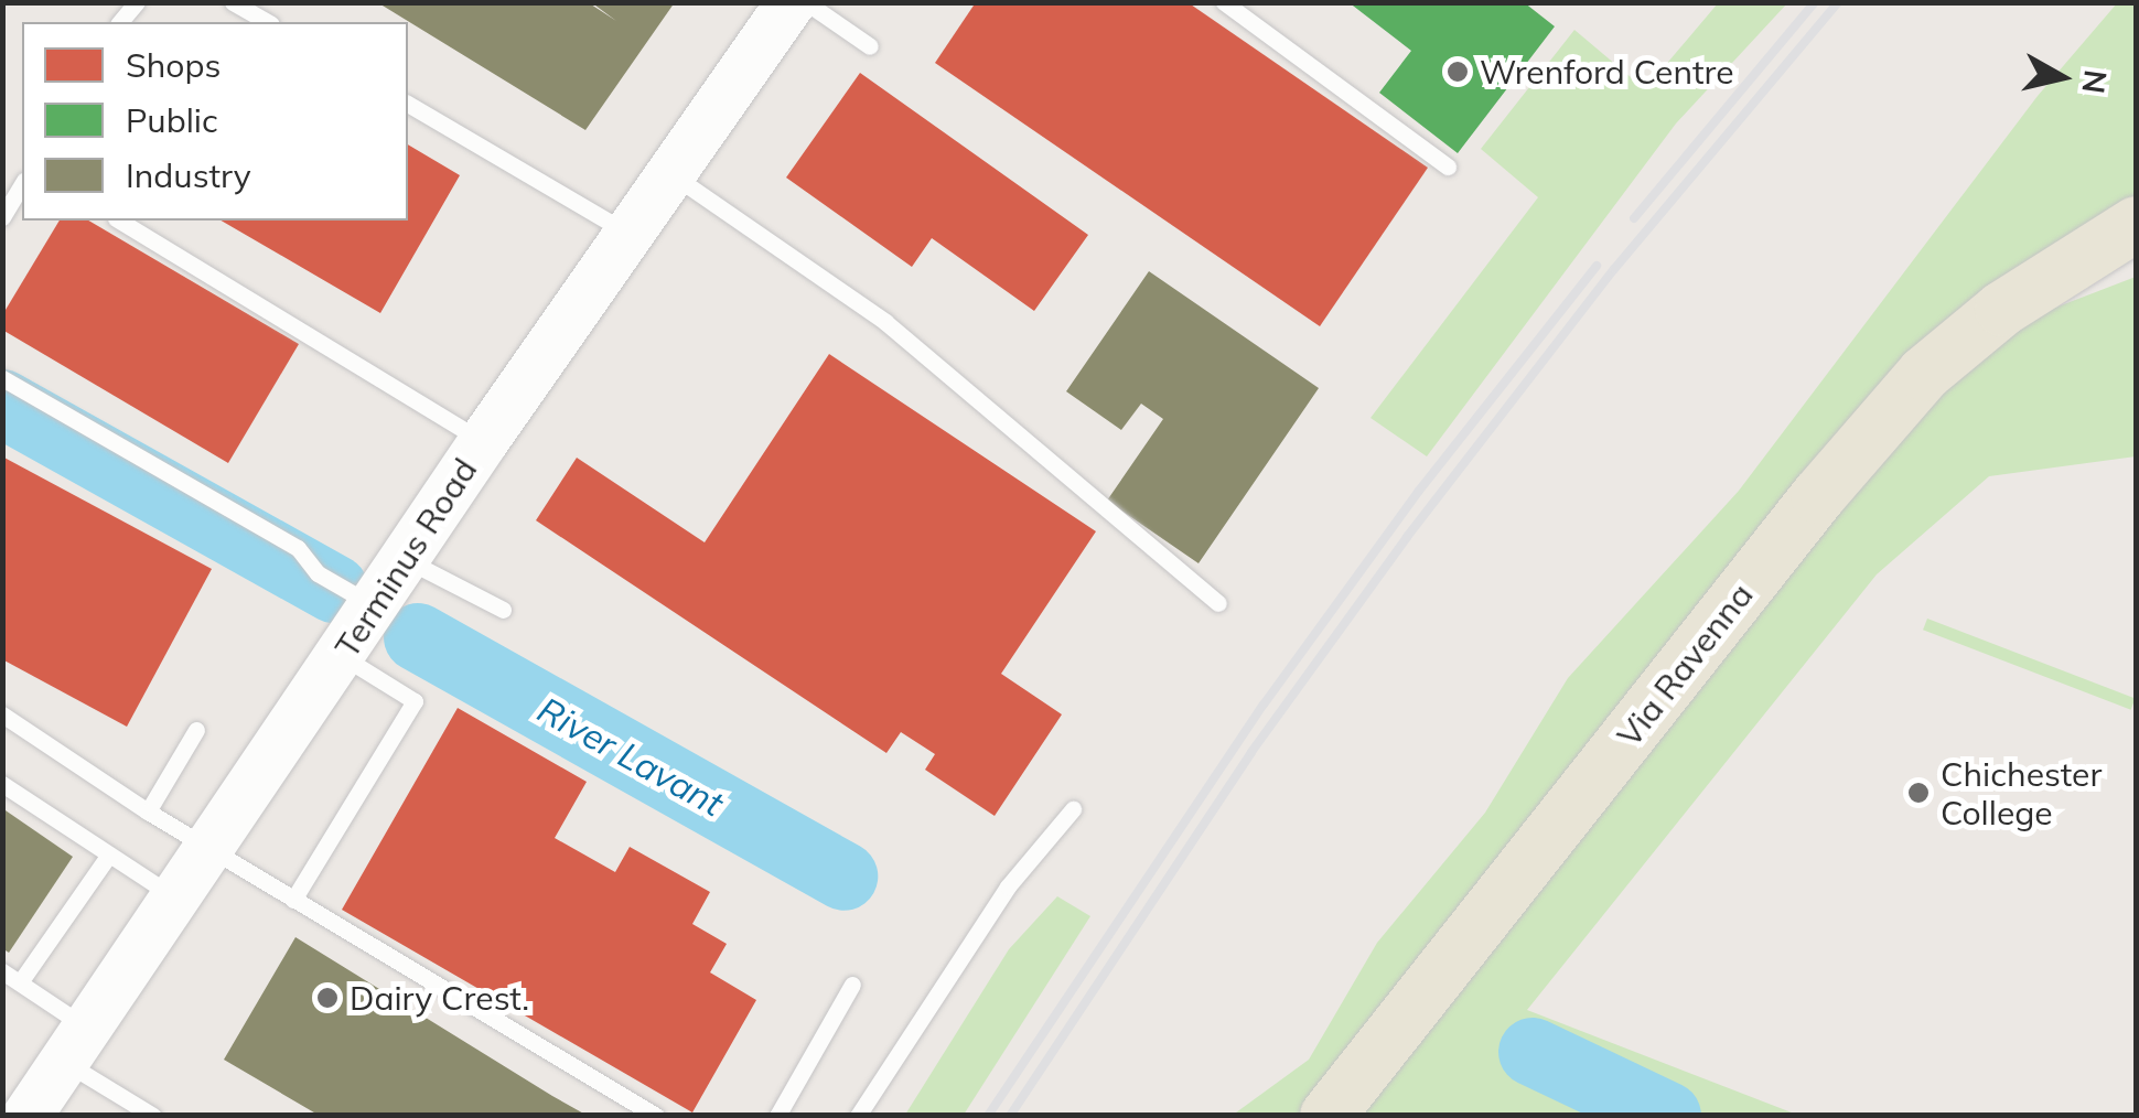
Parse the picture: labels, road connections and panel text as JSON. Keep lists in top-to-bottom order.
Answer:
{
  "streets": {
    "main road": ["Via Ravenna"],
    "street": ["Terminus Road"]
  },
  "water": ["River Lavant"],
  "places": ["Wrenford Centre", "Chichester College", "Dairy Crest."],
  "legend": ["Shops", "Public", "Industry"],
  "north": "right"
}
